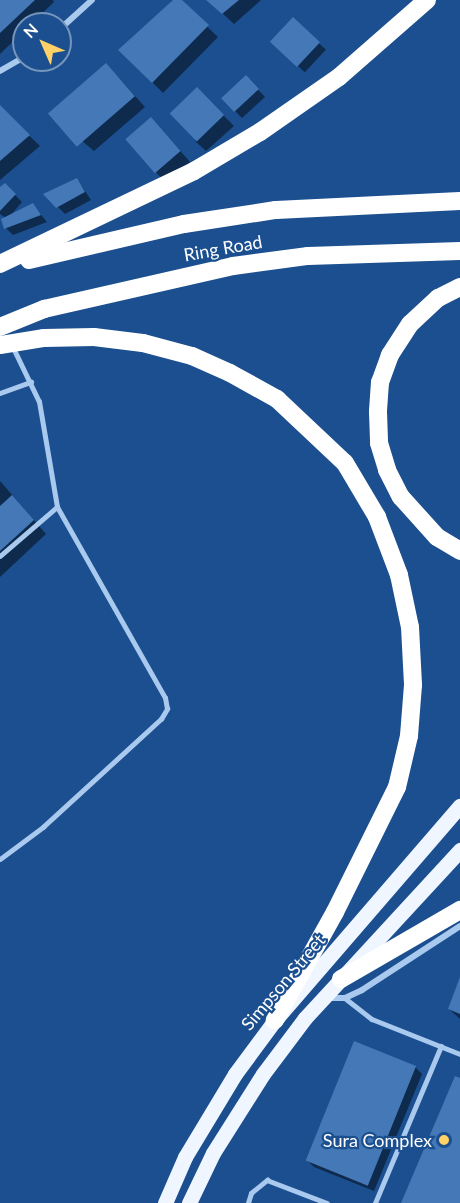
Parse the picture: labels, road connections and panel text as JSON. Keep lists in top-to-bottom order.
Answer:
{
  "streets": {
    "highway": ["Ring Road"],
    "main road": ["Simpson Street"]
  },
  "places": ["Sura Complex"],
  "north": "top left"
}
